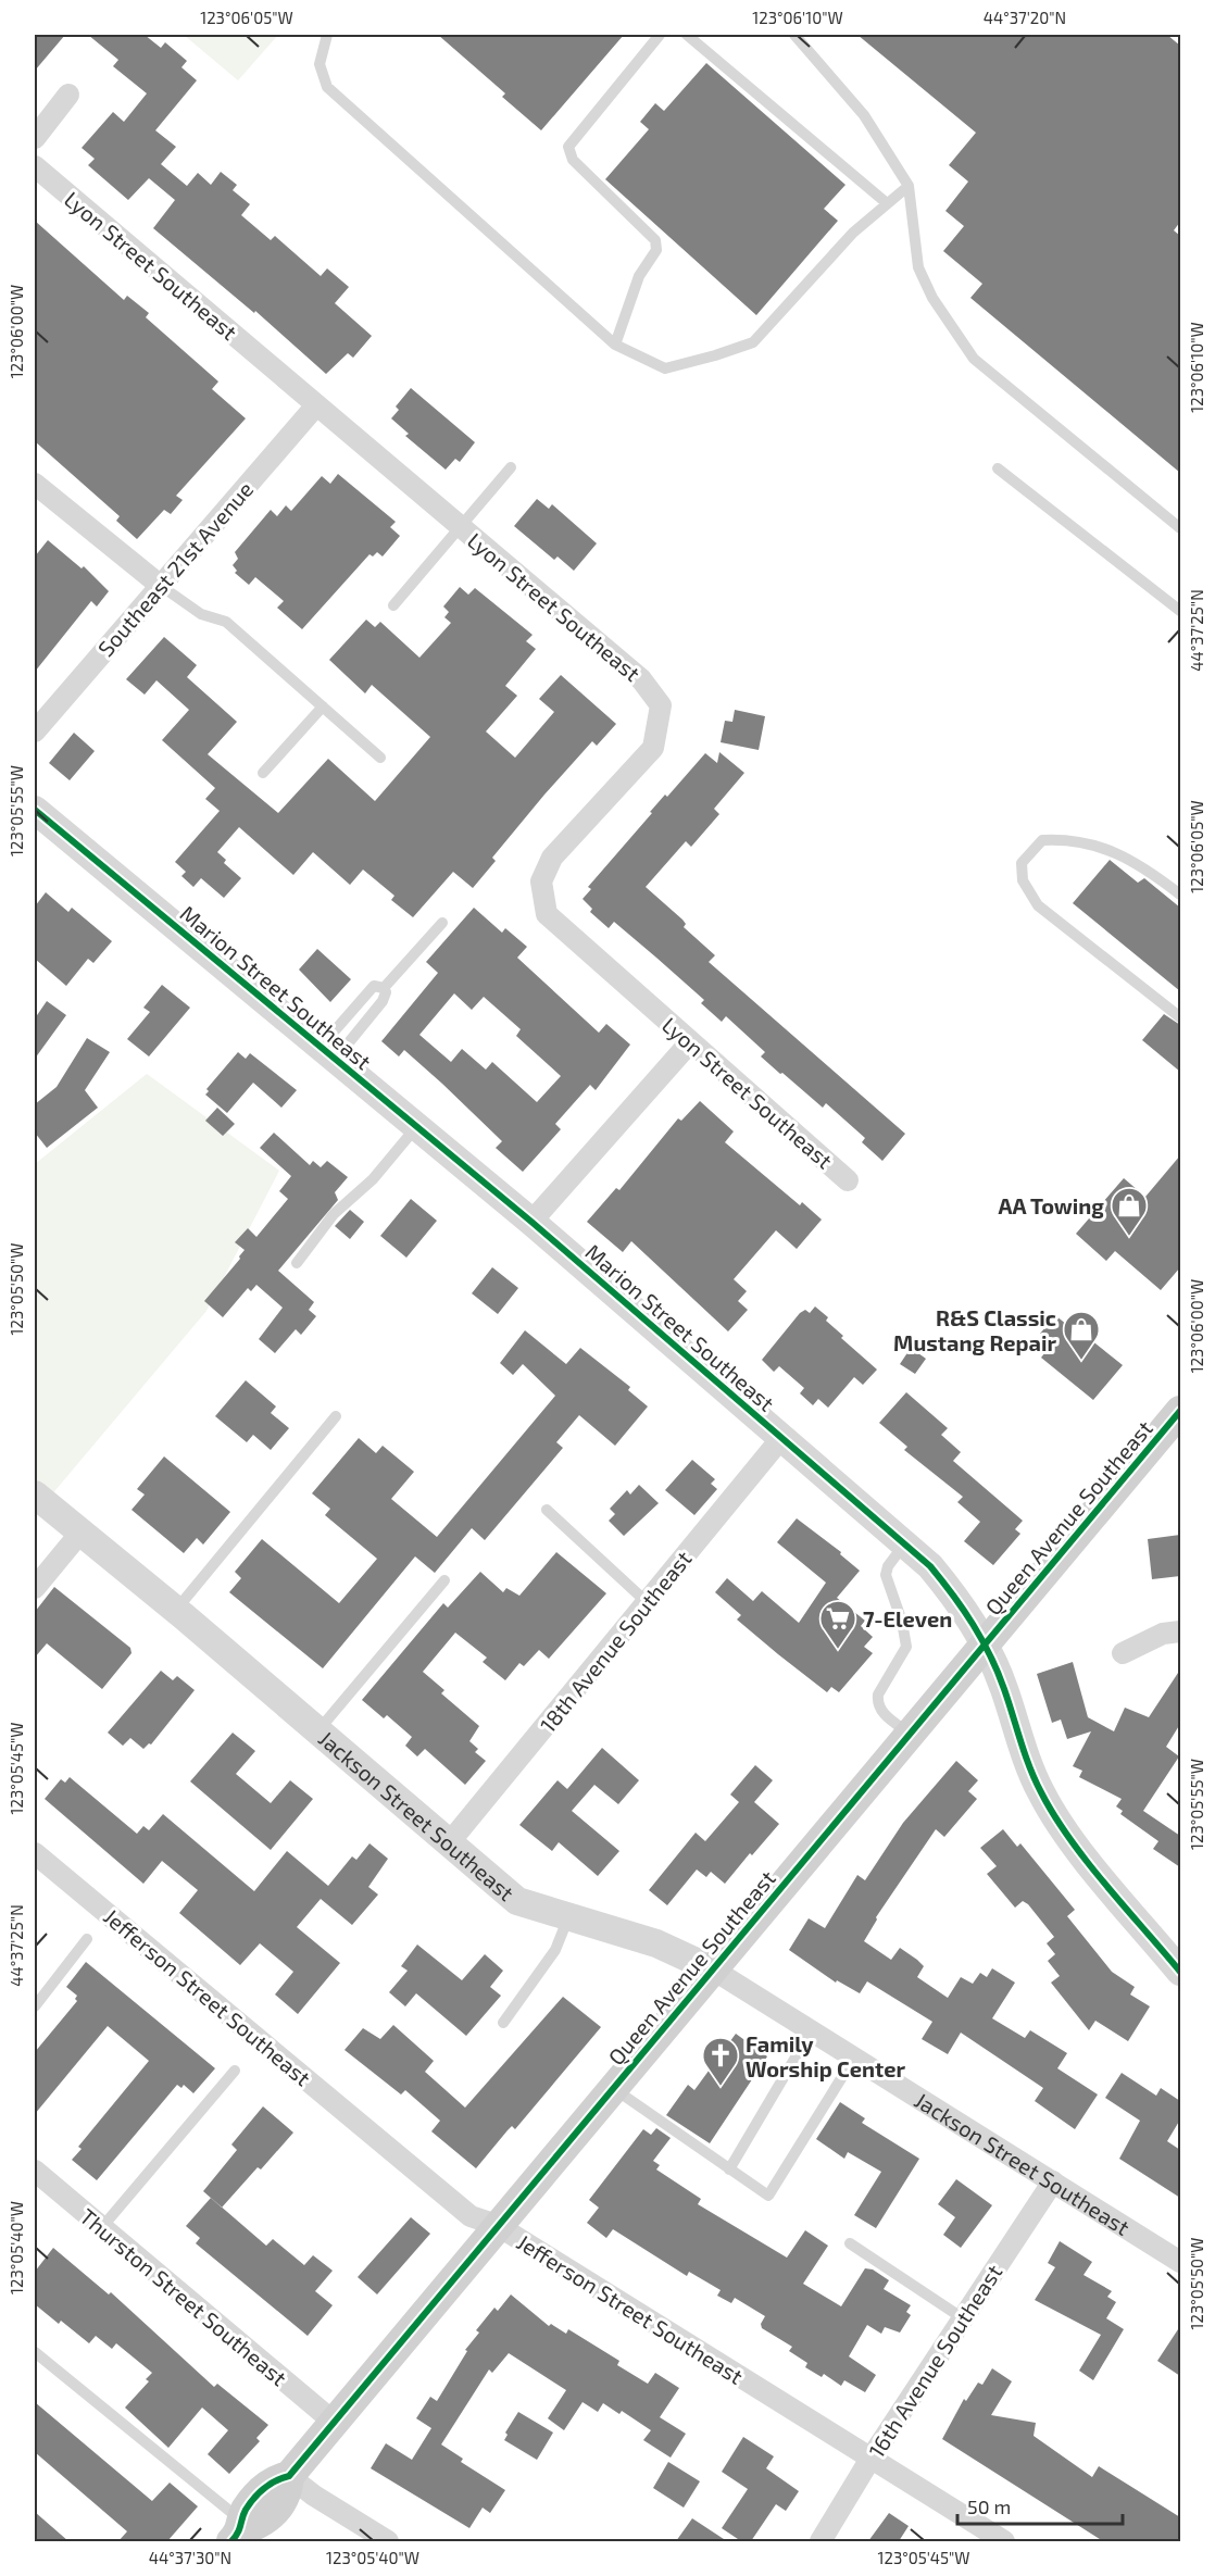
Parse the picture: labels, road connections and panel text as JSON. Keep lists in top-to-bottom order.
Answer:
{
  "streets": {
    "main road": ["Queen Avenue Southeast"],
    "street": [
      "Lyon Street Southeast",
      "Southeast 21st Avenue",
      "Marion Street Southeast",
      "18th Avenue Southeast",
      "Jackson Street Southeast",
      "Jefferson Street Southeast",
      "Thurston Street Southeast",
      "16th Avenue Southeast"
    ]
  },
  "crossings": [
    ["Lyon Street Southeast", "Southeast 21st Avenue"],
    ["Marion Street Southeast", "Queen Avenue Southeast"],
    ["Marion Street Southeast", "18th Avenue Southeast"],
    ["Queen Avenue Southeast", "Jackson Street Southeast"],
    ["Queen Avenue Southeast", "Jefferson Street Southeast"],
    ["Queen Avenue Southeast", "Thurston Street Southeast"],
    ["18th Avenue Southeast", "Jackson Street Southeast"],
    ["Jackson Street Southeast", "16th Avenue Southeast"],
    ["Jefferson Street Southeast", "16th Avenue Southeast"]
  ],
  "places": {
    "shop": ["AA Towing", "R&S Classic Mustang Repair"],
    "supermarket": ["7-Eleven"],
    "church": ["Family Worship Center"]
  },
  "scale_bar": "50 m",
  "coordinates": [
    "123°06'05\"W",
    "123°06'10\"W",
    "44°37'20\"N",
    "123°06'00\"W",
    "44°37'25\"N",
    "123°05'55\"W",
    "123°05'50\"W",
    "123°05'45\"W",
    "123°05'40\"W",
    "44°37'30\"N"
  ]
}
